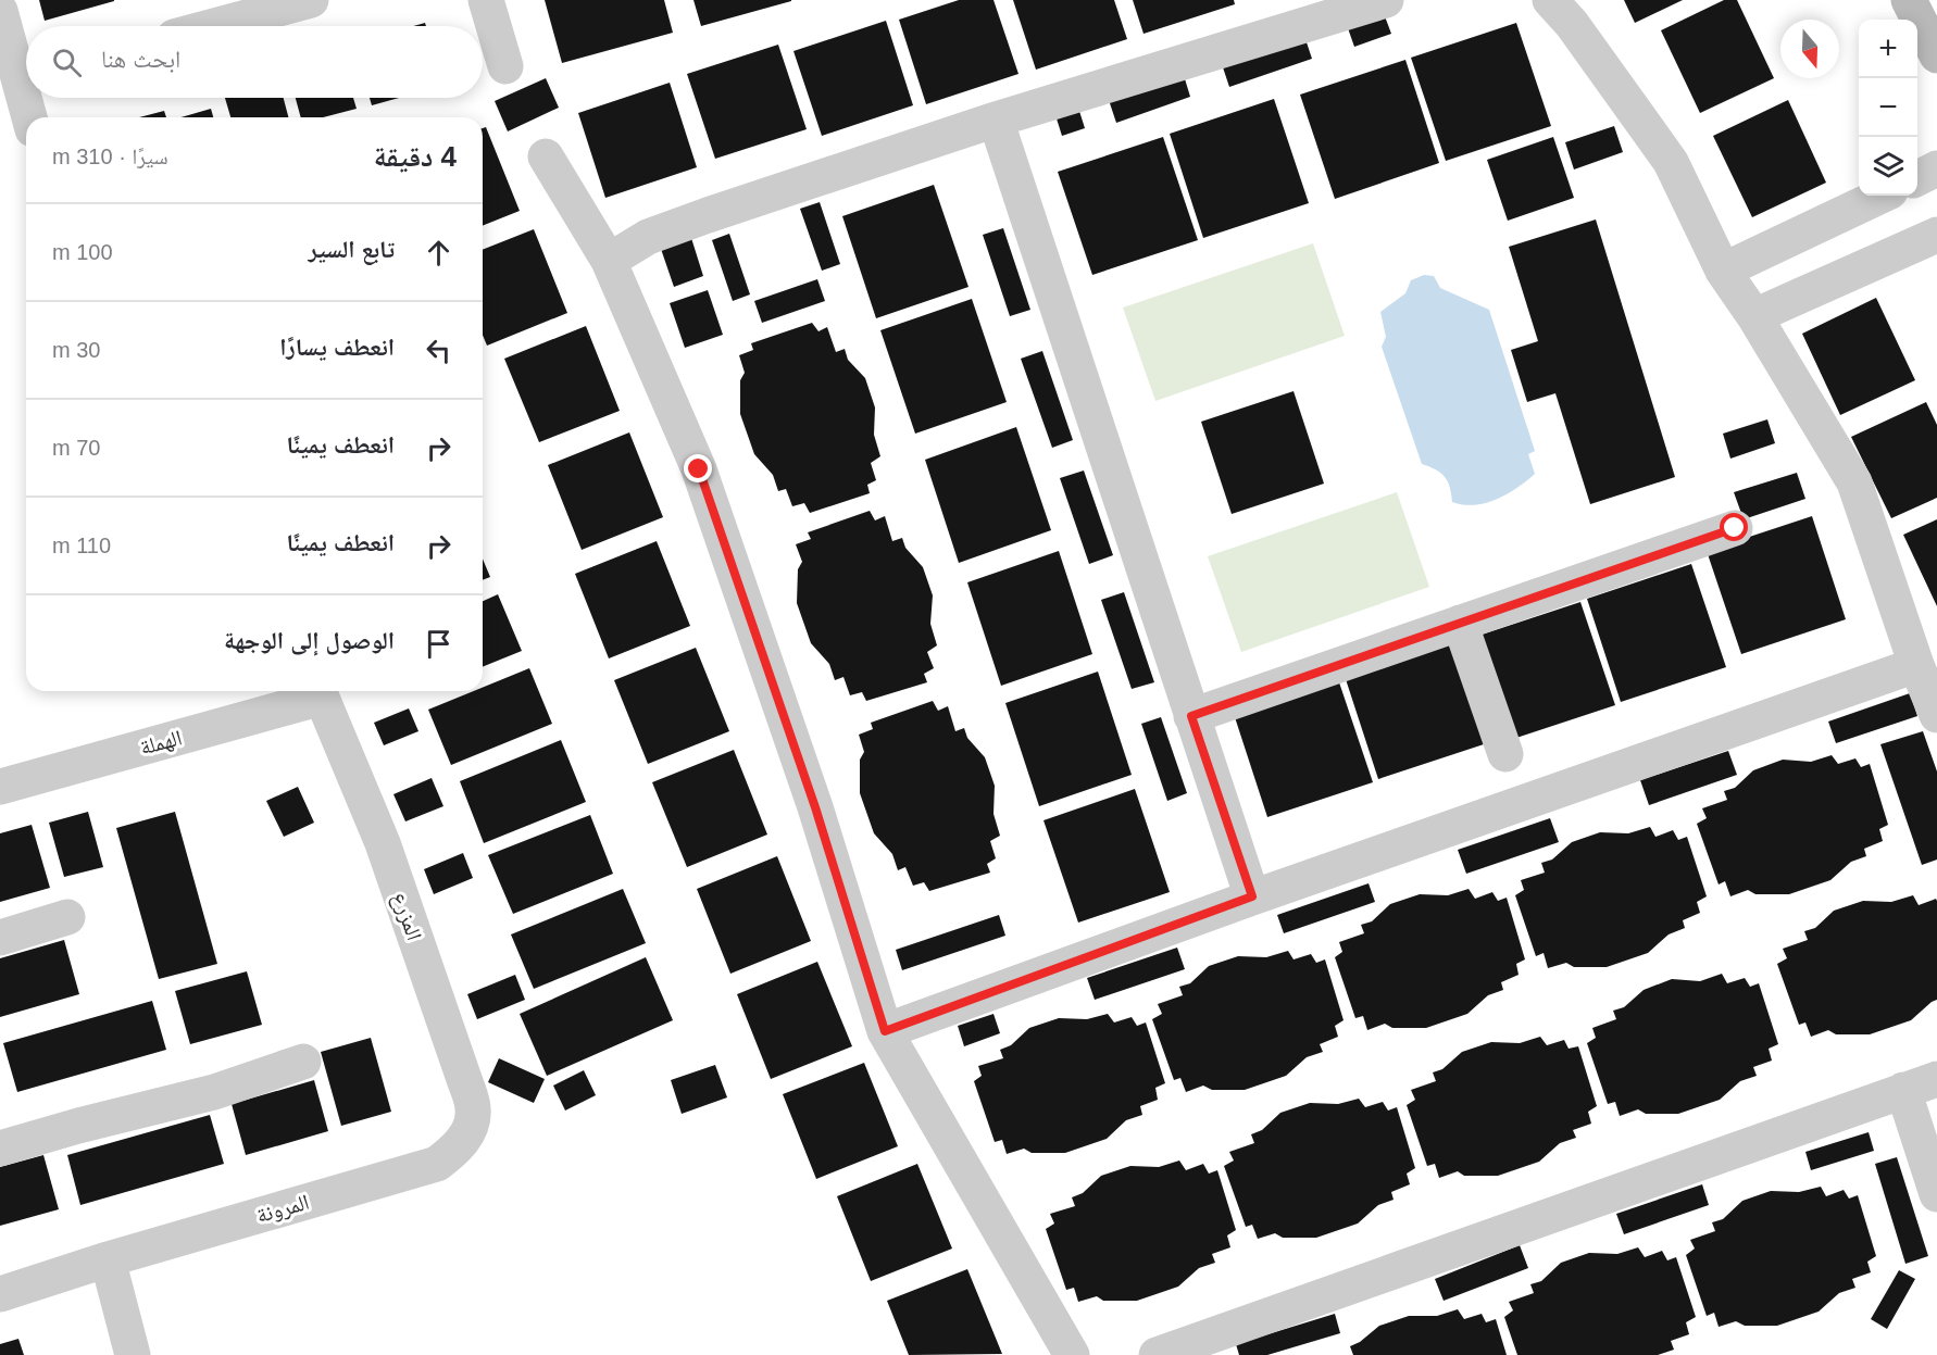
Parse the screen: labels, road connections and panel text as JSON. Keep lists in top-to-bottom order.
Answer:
{
  "streets": {
    "street": ["الهملة", "المزرع", "المرونة"]
  },
  "crossings": [
    ["الهملة", "المزرع"],
    ["المزرع", "المرونة"]
  ],
  "north": "bottom",
  "page": {
    "map_buttons": ["+", "−"],
    "search": "ابحث هنا",
    "heading": ["4 دقيقة", "سيرًا · 310 m"],
    "list": [
      ["تابع السير", "100 m"],
      ["انعطف يسارًا", "30 m"],
      ["انعطف يمينًا", "70 m"],
      ["انعطف يمينًا", "110 m"],
      "الوصول إلى الوجهة"
    ]
  }
}
